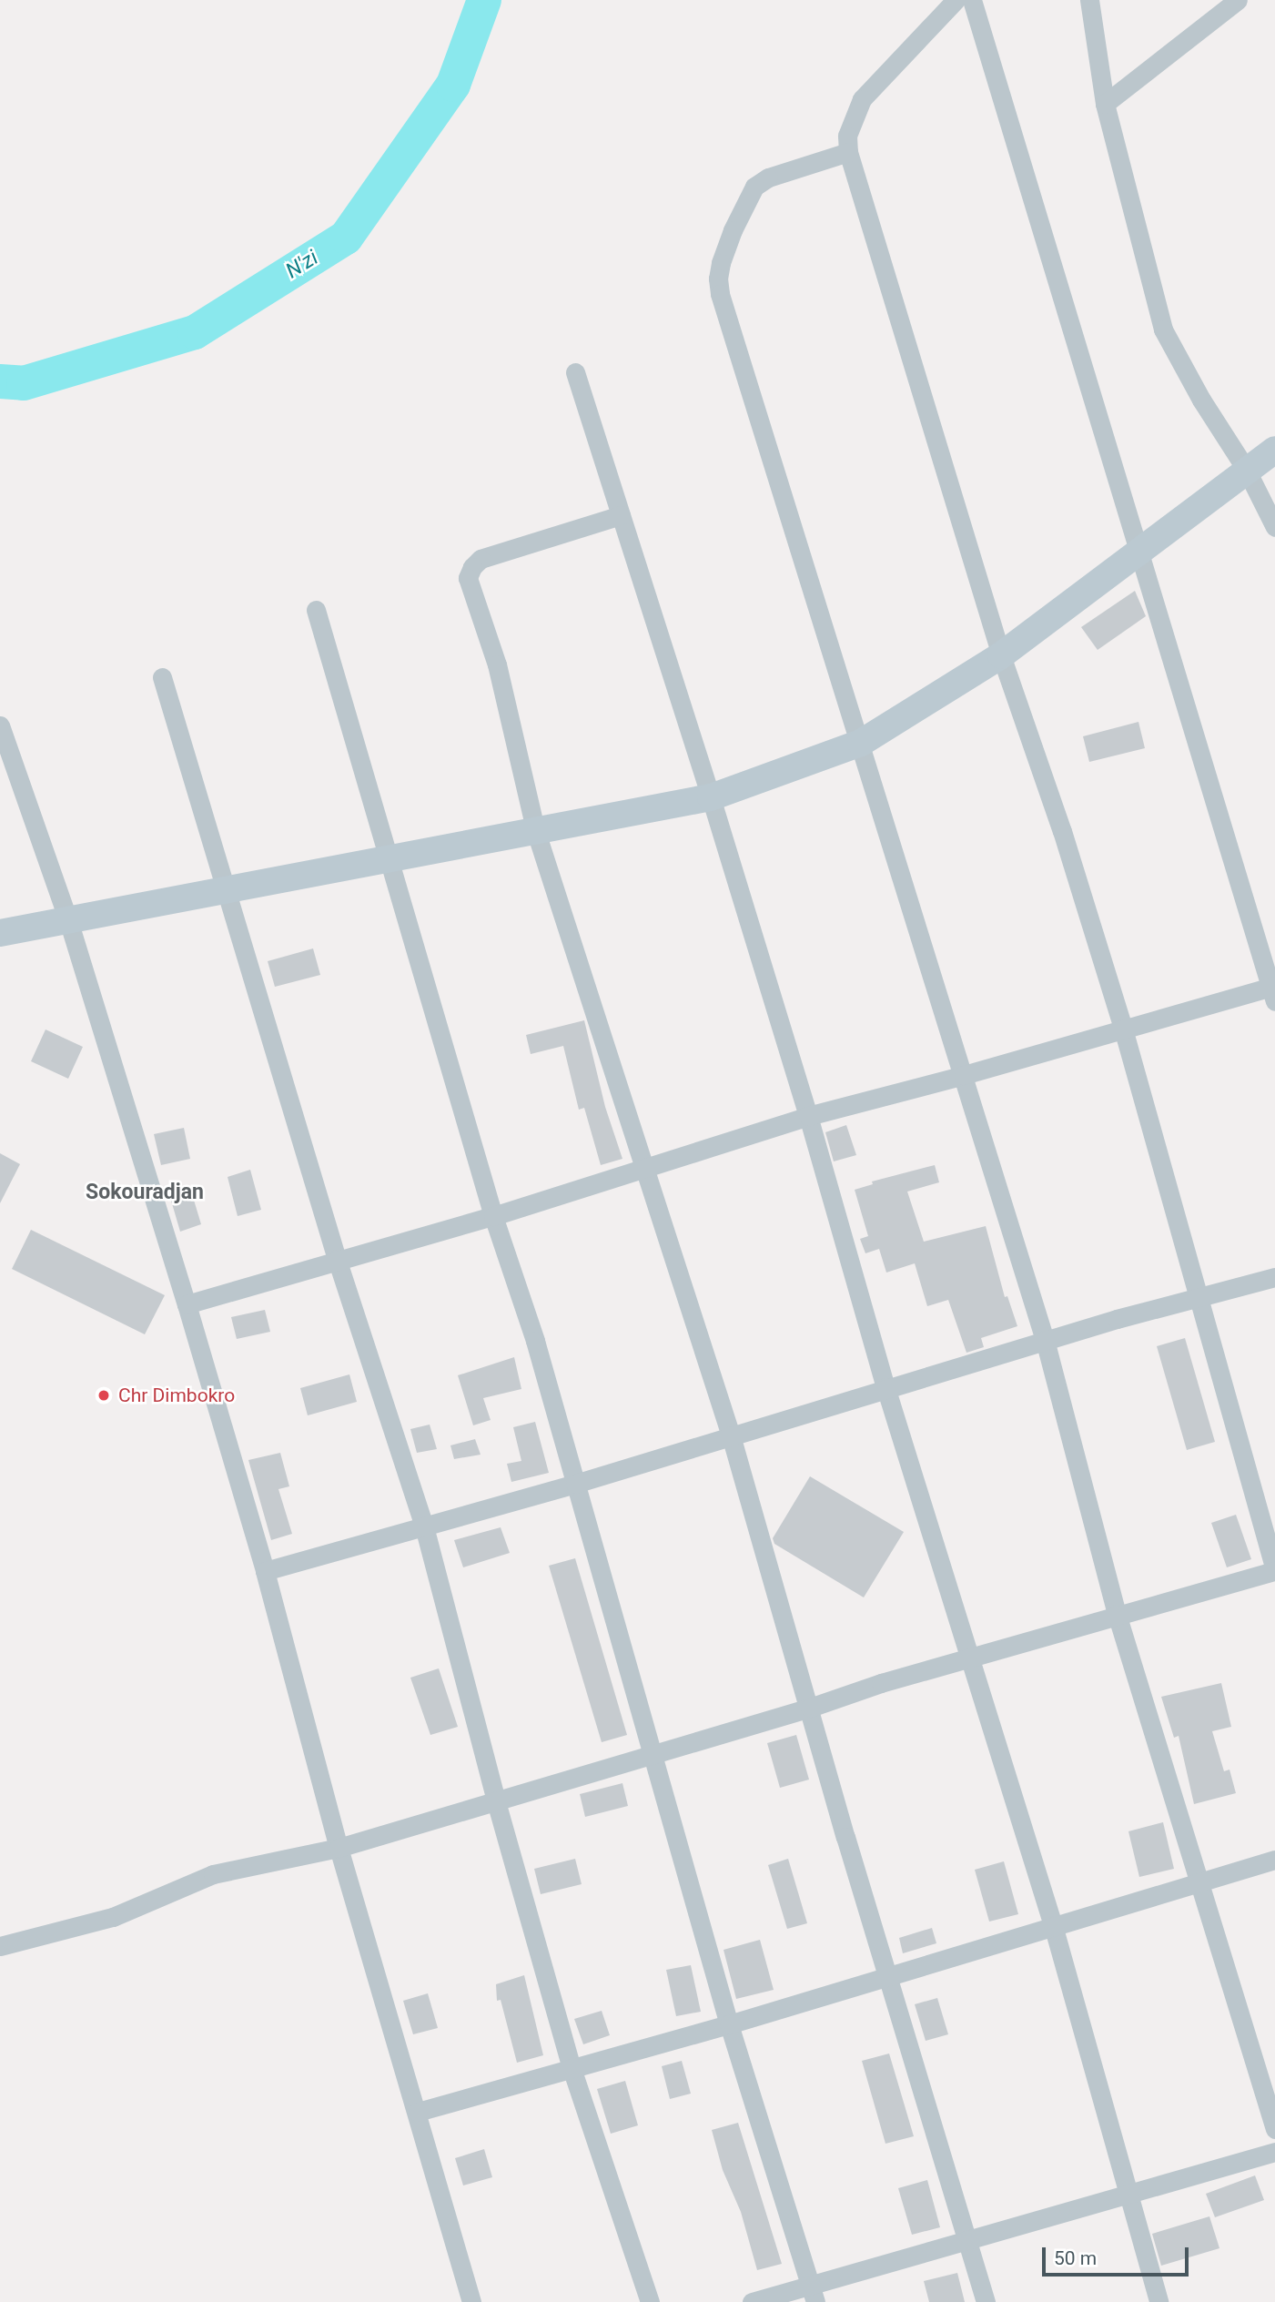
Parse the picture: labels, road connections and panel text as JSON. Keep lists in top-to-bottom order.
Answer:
{
  "districts": ["Sokouradjan"],
  "water": ["N'zi"],
  "places": ["Chr Dimbokro"],
  "scale_bar": "50 m"
}
